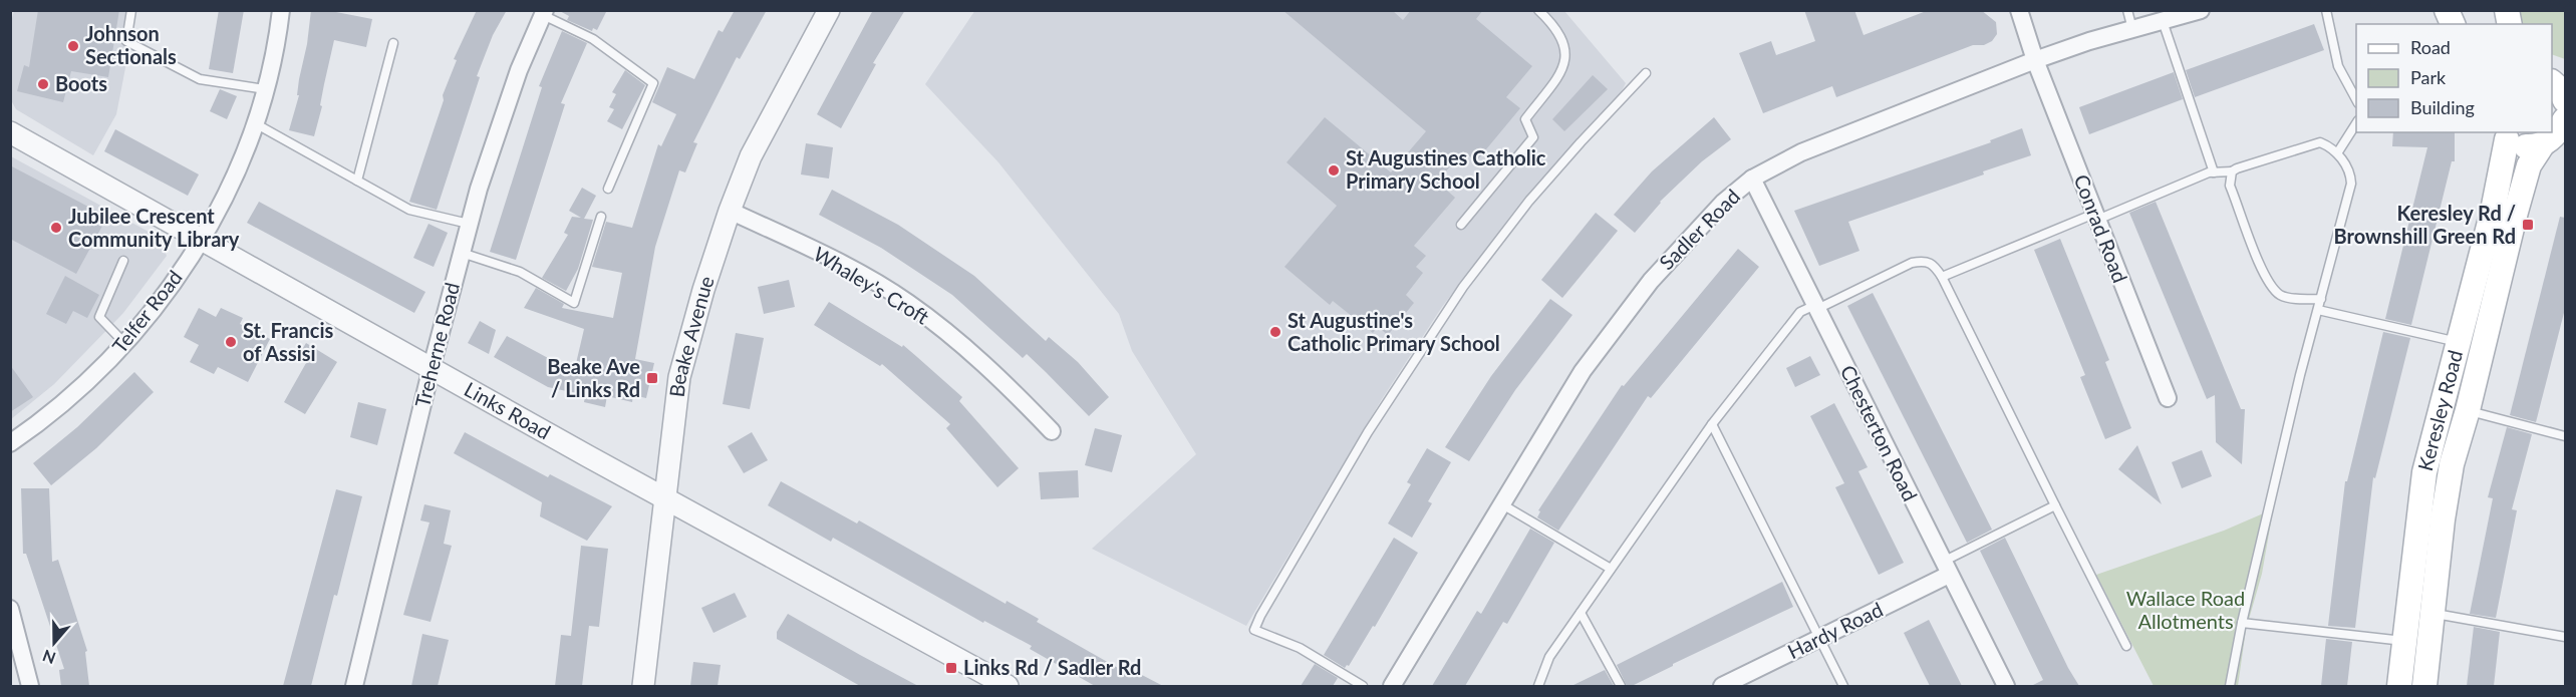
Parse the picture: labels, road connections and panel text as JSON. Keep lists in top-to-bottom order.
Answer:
{
  "streets": {
    "main road": ["Keresley Road"],
    "street": [
      "Conrad Road",
      "Sadler Road",
      "Whaley's Croft",
      "Telfer Road",
      "Beake Avenue",
      "Treherne Road",
      "Links Road",
      "Chesterton Road",
      "Hardy Road"
    ]
  },
  "crossings": [
    ["Conrad Road", "Sadler Road"],
    ["Sadler Road", "Chesterton Road"],
    ["Whaley's Croft", "Beake Avenue"],
    ["Telfer Road", "Links Road"],
    ["Beake Avenue", "Links Road"],
    ["Treherne Road", "Links Road"],
    ["Chesterton Road", "Hardy Road"]
  ],
  "parks": ["Wallace Road Allotments"],
  "places": {
    "other": [
      "Johnson Sectionals",
      "Boots",
      "St Augustines Catholic Primary School",
      "Jubilee Crescent Community Library",
      "St Augustine's Catholic Primary School",
      "St. Francis of Assisi"
    ],
    "transit": ["Keresley Rd / Brownshill Green Rd", "Beake Ave / Links Rd", "Links Rd / Sadler Rd"]
  },
  "legend": ["Road", "Park", "Building"],
  "north": "bottom"
}
